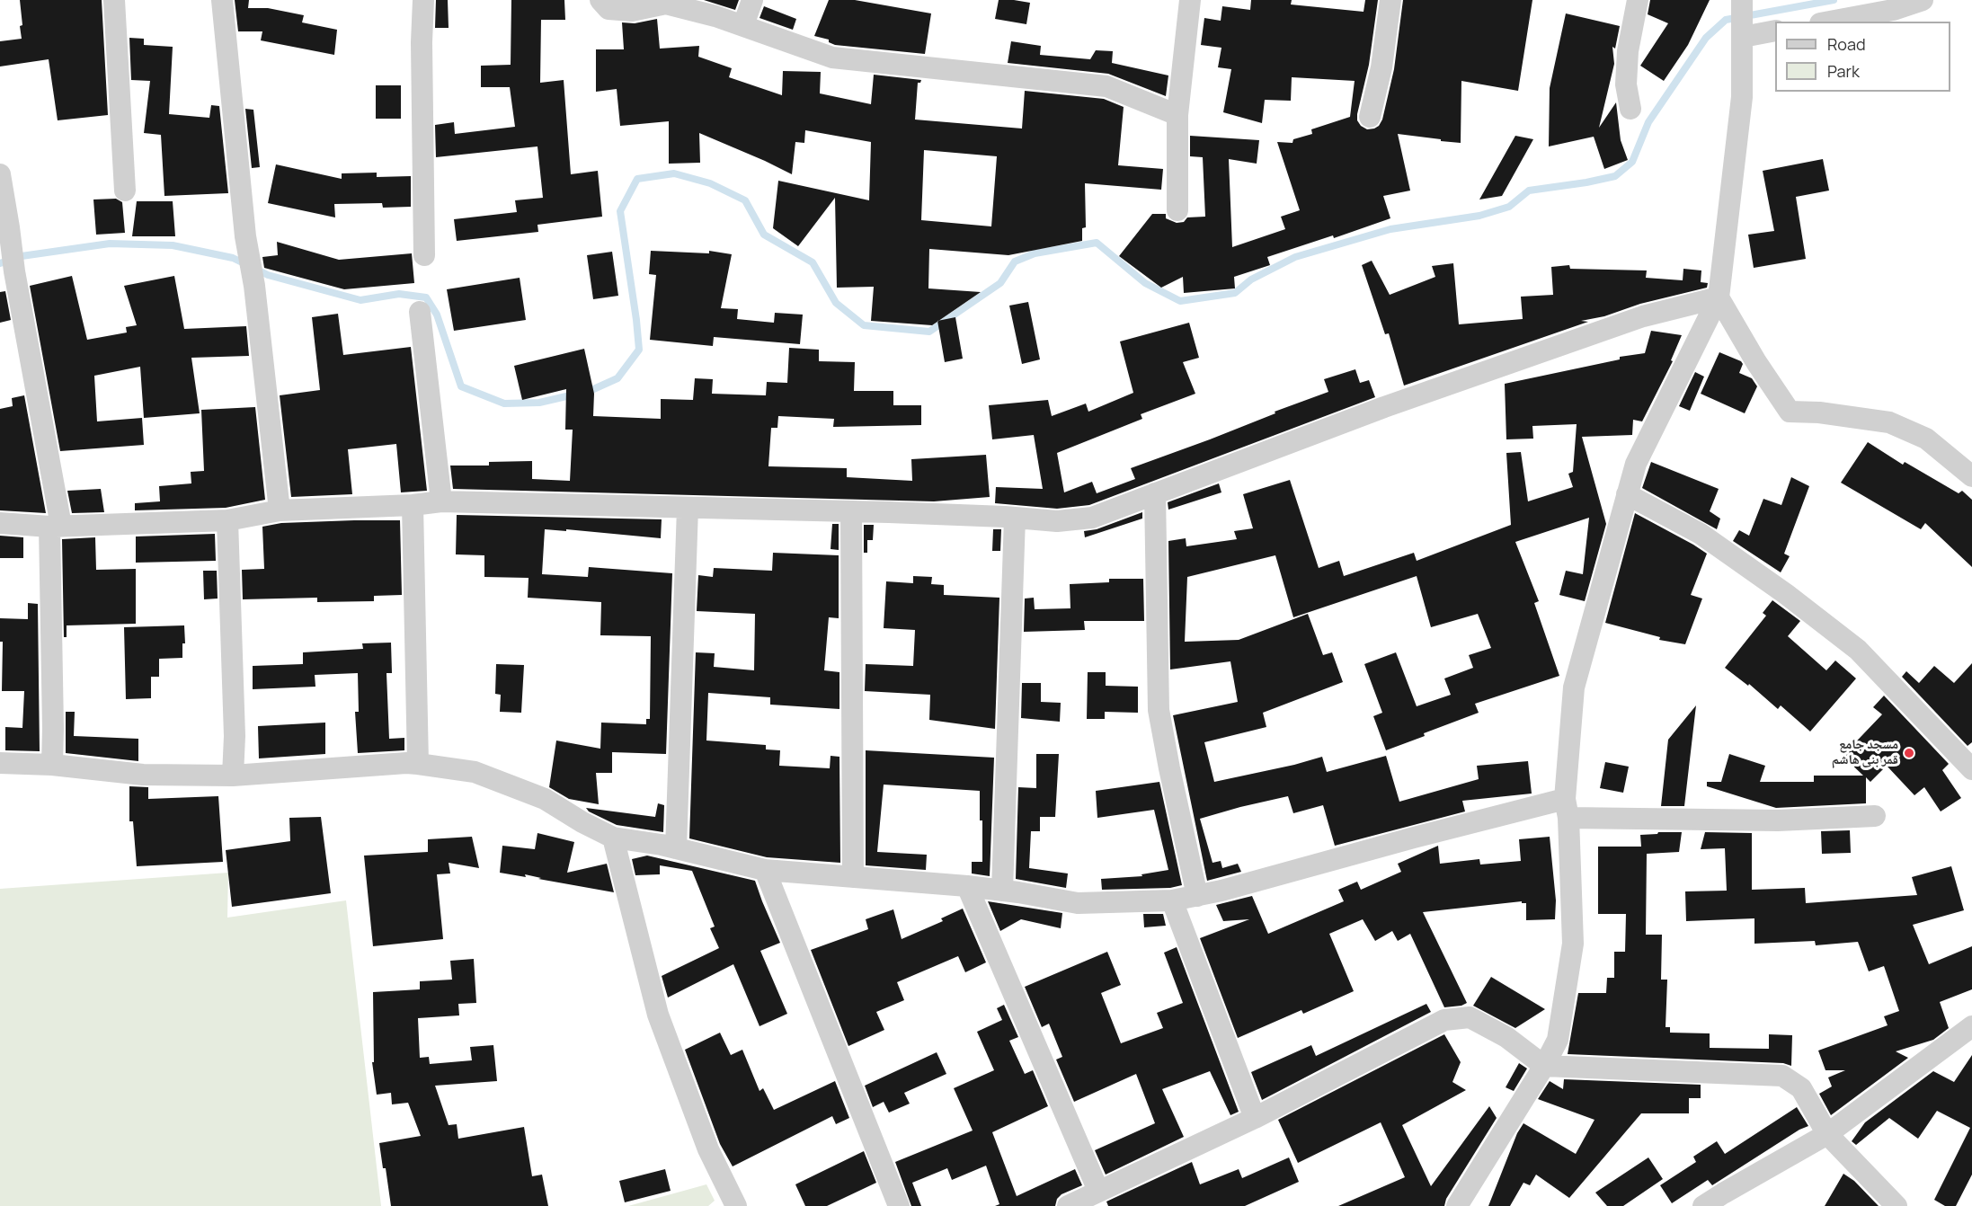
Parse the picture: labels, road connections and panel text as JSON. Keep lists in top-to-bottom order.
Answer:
{
  "places": ["مسجد جامع قمر بنی هاشم"],
  "legend": ["Road", "Park"]
}
